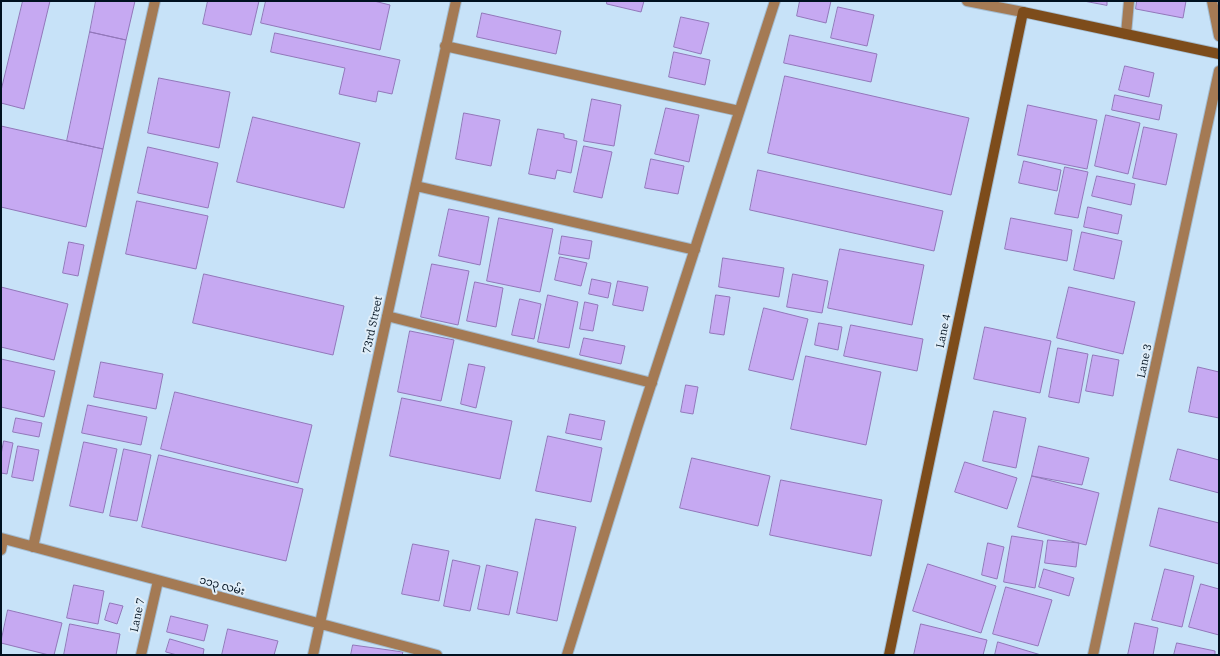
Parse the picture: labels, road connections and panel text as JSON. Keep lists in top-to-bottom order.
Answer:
{
  "streets": {
    "street": [
      "73rd Street",
      "Lane 4",
      "Lane 3",
      "၁၁၃ လမ်း",
      "Lane 7"
    ]
  },
  "crossings": [
    ["73rd Street", "၁၁၃ လမ်း"],
    ["၁၁၃ လမ်း", "Lane 7"]
  ]
}
